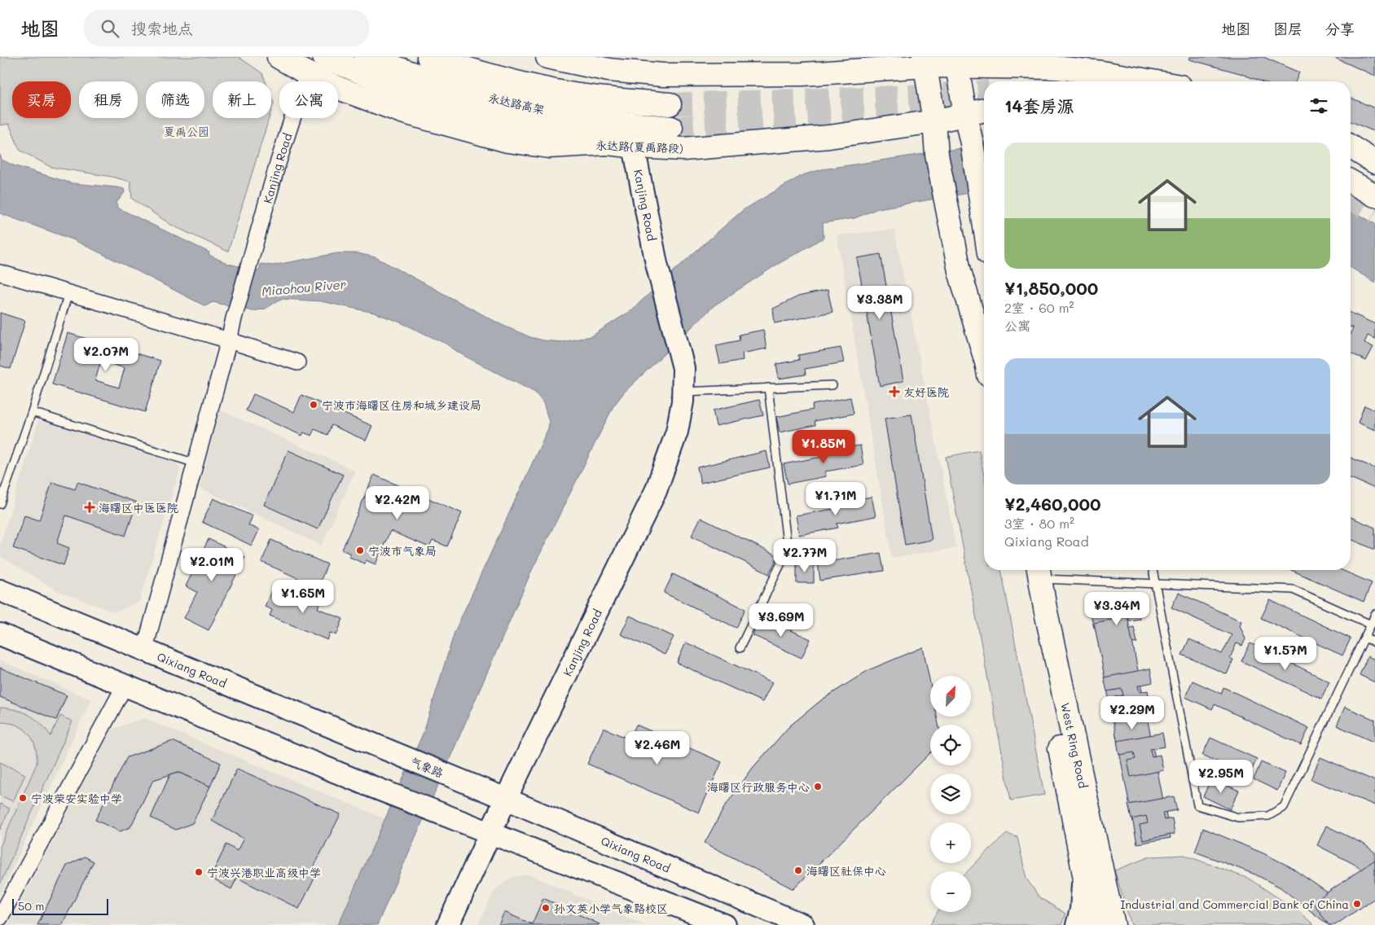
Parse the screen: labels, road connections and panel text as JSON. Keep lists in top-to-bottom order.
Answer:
{
  "streets": {
    "main road": ["永达路高架", "永达路(夏禹路段)", "West Ring Road"],
    "street": ["Kanjing Road", "Qixiang Road", "气象路"]
  },
  "crossings": [
    ["永达路(夏禹路段)", "Kanjing Road"],
    ["Kanjing Road", "Qixiang Road"],
    ["Qixiang Road", "气象路"]
  ],
  "water": ["Miaohou River"],
  "parks": ["夏禹公园"],
  "places": {
    "health": ["友好医院", "海曙区中医医院"],
    "other": [
      "宁波市海曙区住房和城乡建设局",
      "宁波市气象局",
      "海曙区行政服务中心",
      "宁波荣安实验中学",
      "海曙区社保中心",
      "宁波兴港职业高级中学",
      "Industrial and Commercial Bank of China",
      "孙文英小学气象路校区"
    ]
  },
  "scale_bar": "50 m",
  "north": "top right",
  "page": {
    "header": "地图",
    "search": "搜索地点",
    "nav": ["地图", "图层", "分享"],
    "chip": [
      "买房",
      "租房",
      "筛选",
      "新上",
      "公寓"
    ],
    "heading": "14套房源",
    "list": [
      {
        "name": "¥1,850,000",
        "note": "2室 · 60 m² · 公寓"
      },
      {
        "name": "¥2,460,000",
        "note": "3室 · 80 m² · Qixiang Road"
      }
    ],
    "price": [
      "¥3.38M",
      "¥2.07M",
      "¥1.85M",
      "¥1.71M",
      "¥2.42M",
      "¥2.77M",
      "¥2.01M",
      "¥1.65M",
      "¥3.34M",
      "¥3.69M",
      "¥1.57M",
      "¥2.29M",
      "¥2.46M",
      "¥2.95M"
    ],
    "map_buttons": ["+", "−"],
    "scale": "50 m"
  }
}
